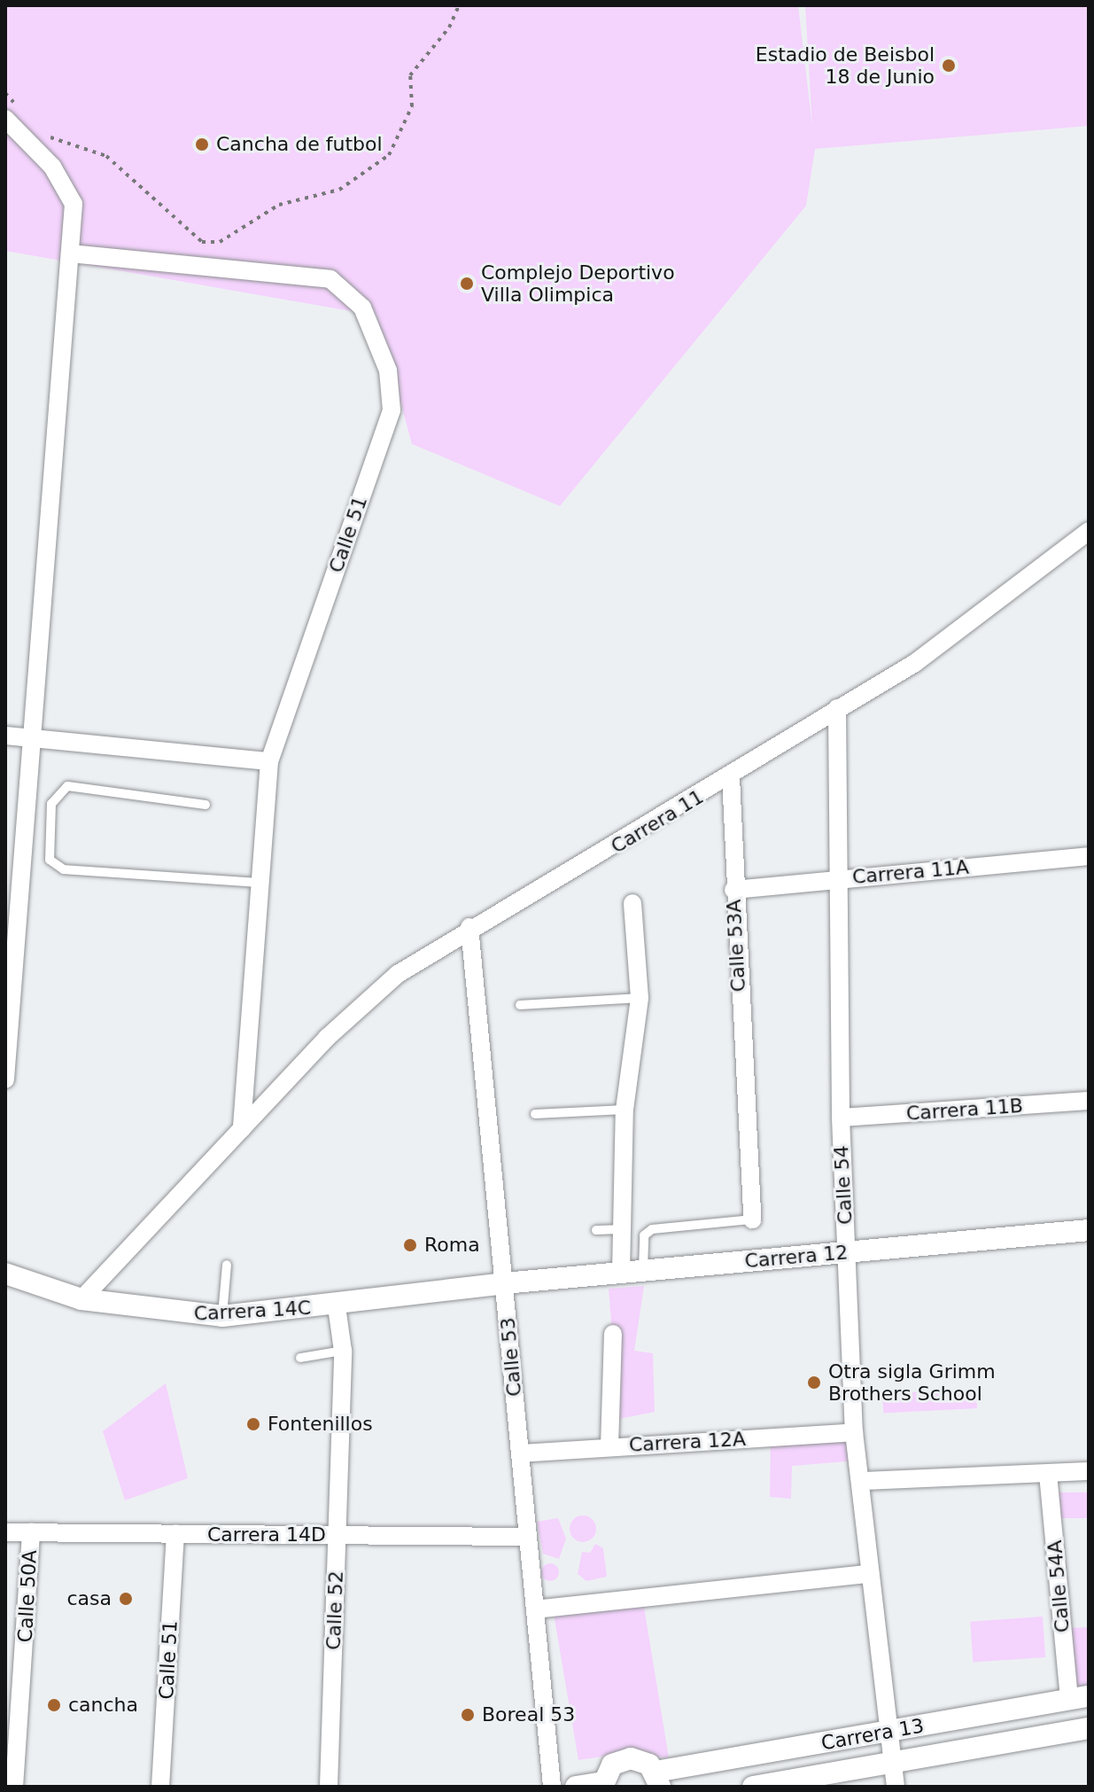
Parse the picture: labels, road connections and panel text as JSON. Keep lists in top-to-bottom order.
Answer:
{
  "streets": {
    "street": [
      "Calle 51",
      "Carrera 11",
      "Carrera 11A",
      "Calle 53A",
      "Carrera 11B",
      "Calle 54",
      "Carrera 12",
      "Carrera 14C",
      "Calle 53",
      "Carrera 12A",
      "Carrera 14D",
      "Calle 54A",
      "Calle 50A",
      "Calle 52",
      "Carrera 13"
    ]
  },
  "crossings": [
    ["Calle 51", "Carrera 11"],
    ["Calle 51", "Carrera 14D"],
    ["Carrera 11", "Calle 53A"],
    ["Carrera 11", "Calle 54"],
    ["Carrera 11", "Carrera 14C"],
    ["Carrera 11", "Calle 53"],
    ["Carrera 11A", "Calle 53A"],
    ["Carrera 11A", "Calle 54"],
    ["Carrera 11B", "Calle 54"],
    ["Calle 54", "Carrera 12"],
    ["Calle 54", "Carrera 12A"],
    ["Calle 54", "Carrera 13"],
    ["Carrera 12", "Carrera 14C"],
    ["Carrera 12", "Calle 53"],
    ["Carrera 14C", "Calle 53"],
    ["Carrera 14C", "Calle 52"],
    ["Calle 53", "Carrera 12A"],
    ["Calle 53", "Carrera 14D"],
    ["Carrera 14D", "Calle 50A"],
    ["Carrera 14D", "Calle 52"],
    ["Calle 54A", "Carrera 13"]
  ],
  "places": [
    "Estadio de Beisbol 18 de Junio",
    "Cancha de futbol",
    "Complejo Deportivo Villa Olimpica",
    "Roma",
    "Otra sigla Grimm Brothers School",
    "Fontenillos",
    "casa",
    "cancha",
    "Boreal 53"
  ]
}
